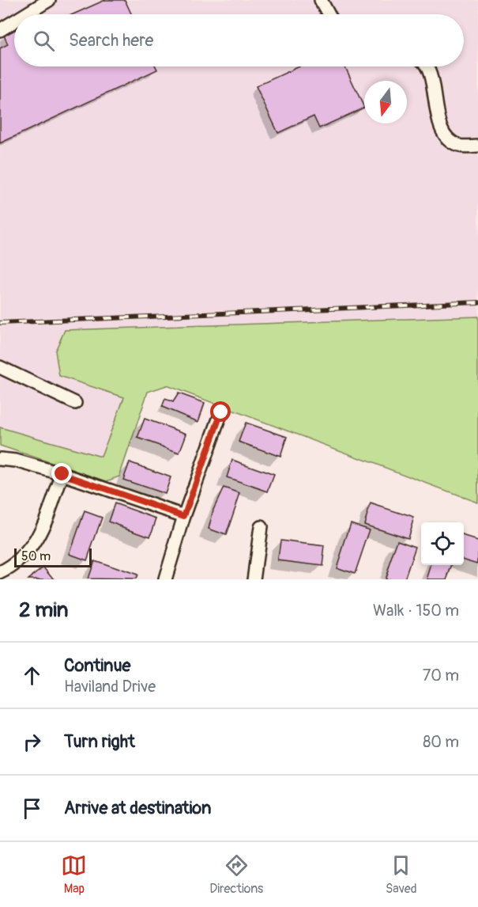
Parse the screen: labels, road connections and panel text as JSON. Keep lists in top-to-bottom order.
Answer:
{
  "scale_bar": "50 m",
  "north": "bottom",
  "page": {
    "search": "Search here",
    "scale": "50 m",
    "heading": ["2 min", "Walk · 150 m"],
    "list": [
      ["Continue", "Haviland Drive", "70 m"],
      ["Turn right", "80 m"],
      "Arrive at destination"
    ],
    "nav": ["Map", "Directions", "Saved"]
  }
}
